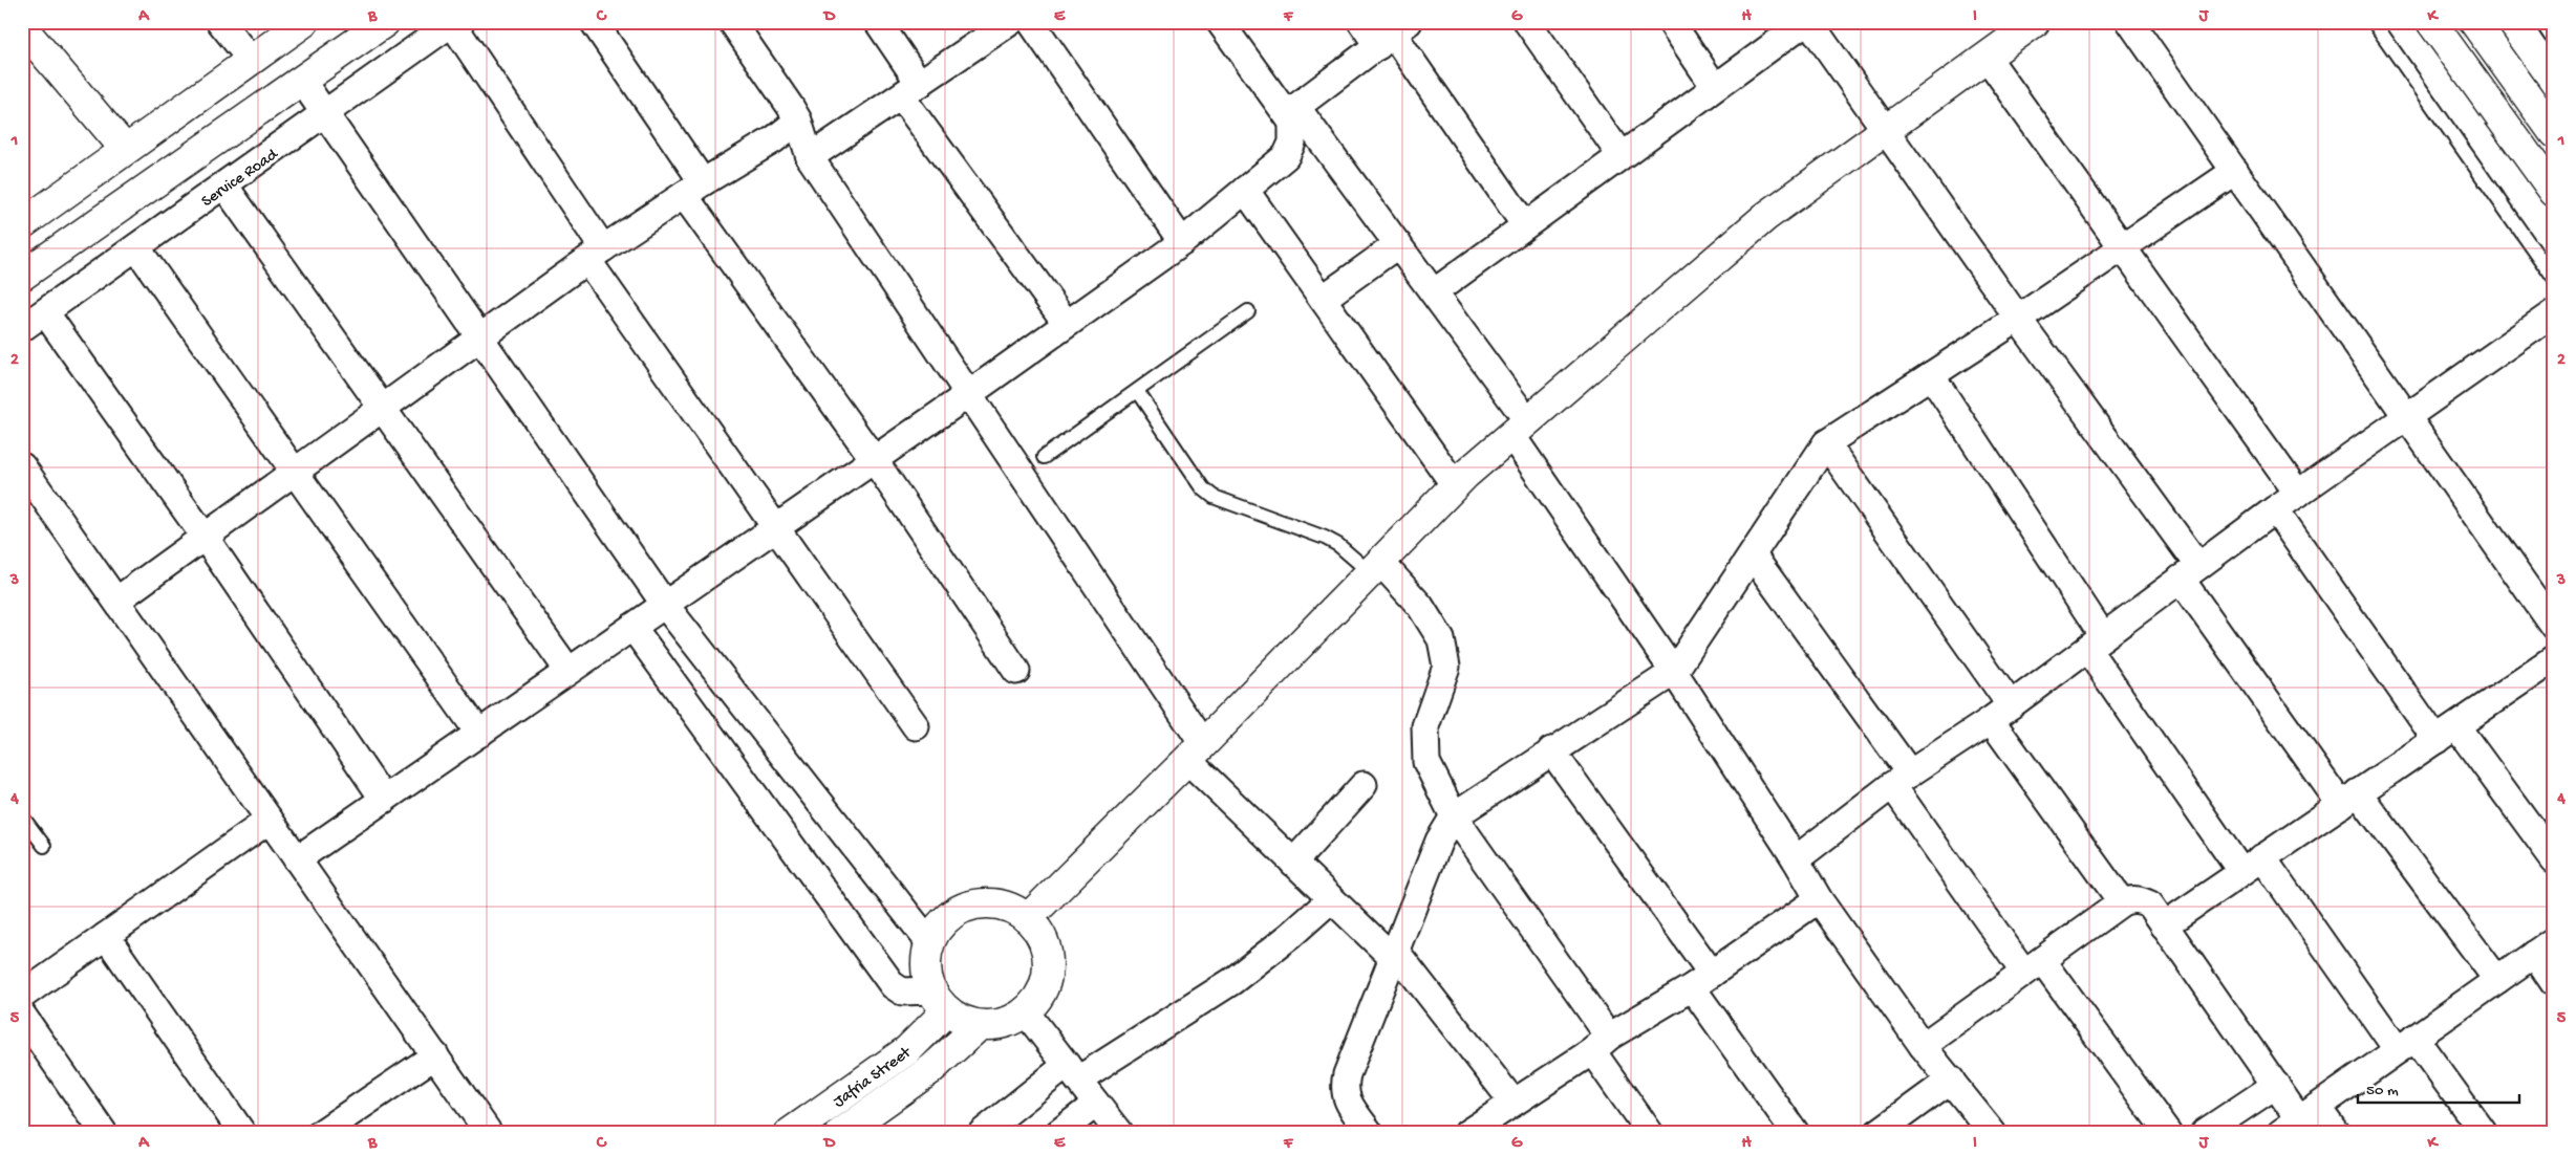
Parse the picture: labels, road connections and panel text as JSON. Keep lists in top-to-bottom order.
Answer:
{
  "streets": {
    "street": ["Service Road", "Jafria Street"]
  },
  "scale_bar": "50 m",
  "grid": {
    "columns": [
      "A",
      "B",
      "C",
      "D",
      "E",
      "F",
      "G",
      "H",
      "I",
      "J",
      "K"
    ],
    "rows": [
      "1",
      "2",
      "3",
      "4",
      "5"
    ]
  }
}
